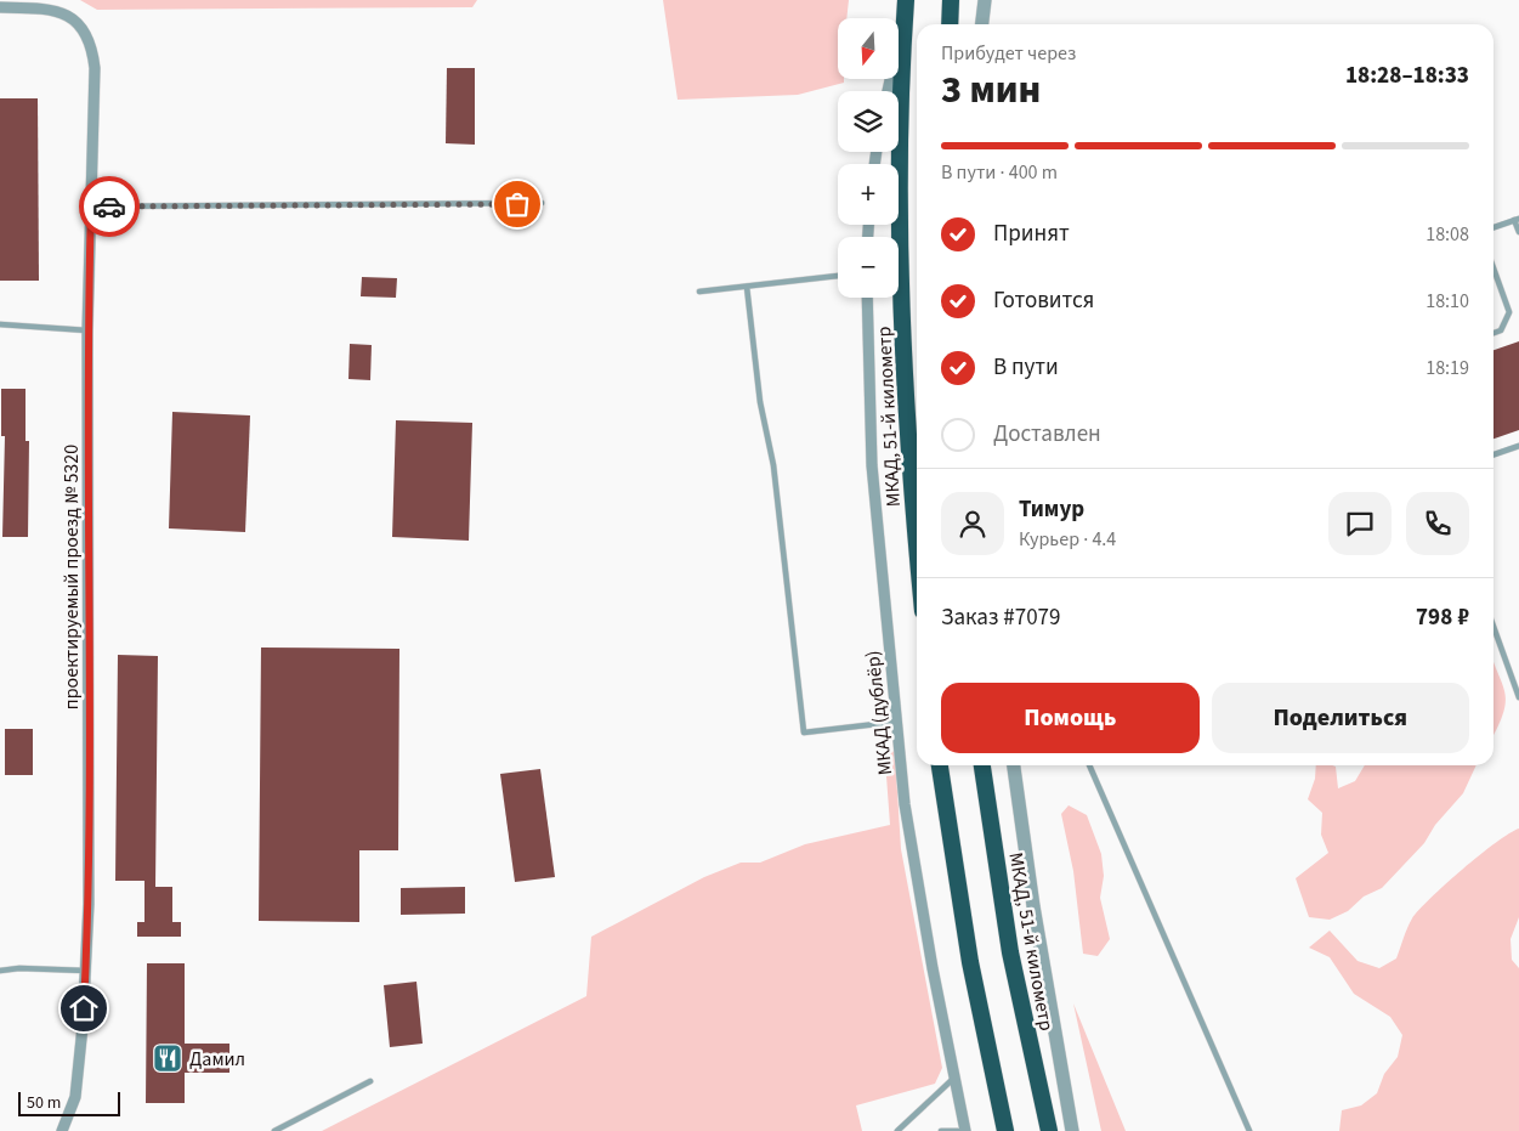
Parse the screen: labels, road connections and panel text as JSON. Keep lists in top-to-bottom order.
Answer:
{
  "streets": {
    "highway": ["МКАД, 51-й километр"],
    "street": ["проектируемый проезд № 5320", "МКАД (дублёр)"]
  },
  "places": {
    "restaurant": ["Дамил"]
  },
  "scale_bar": "50 m",
  "north": "bottom",
  "page": {
    "map_buttons": ["+", "−"],
    "heading": ["3 мин", "Прибудет через", "18:28–18:33"],
    "panel": [
      "Тимур",
      "Курьер · 4.4",
      "Заказ #7079",
      "798 ₽"
    ],
    "bar": "В пути · 400 m",
    "list": [
      ["Принят", "18:08"],
      ["Готовится", "18:10"],
      ["В пути", "18:19"],
      "Доставлен"
    ],
    "buttons": ["Помощь", "Поделиться"],
    "scale": "50 m"
  }
}
